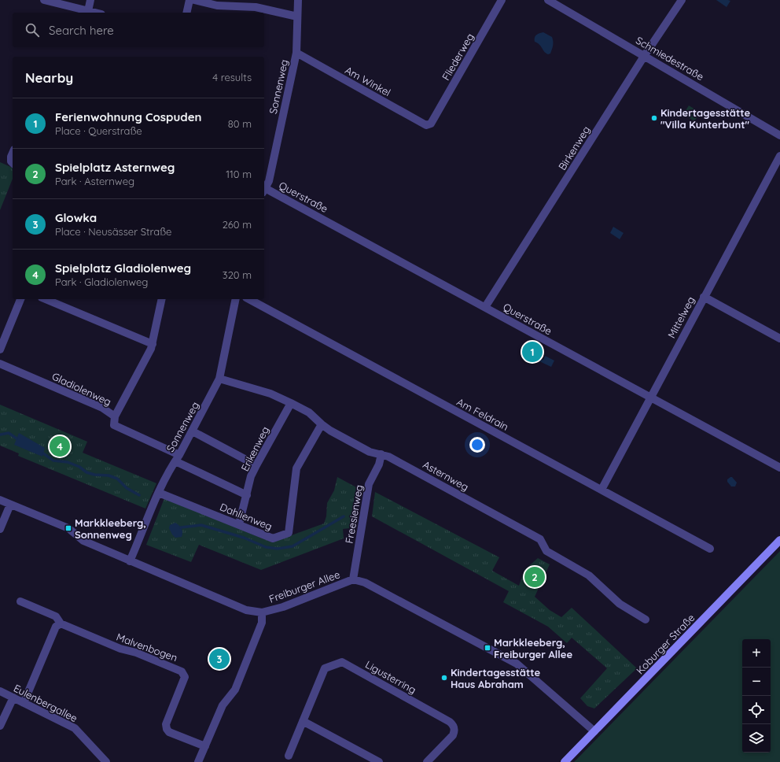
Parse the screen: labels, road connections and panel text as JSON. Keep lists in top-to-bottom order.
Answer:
{
  "streets": {
    "main road": ["Koburger Straße"],
    "street": [
      "Fliederweg",
      "Schmiedestraße",
      "Am Winkel",
      "Sonnenweg",
      "Birkenweg",
      "Querstraße",
      "Mittelweg",
      "Gladiolenweg",
      "Am Feldrain",
      "Erikenweg",
      "Asternweg",
      "Freesienweg",
      "Dahlienweg",
      "Freiburger Allee",
      "Malvenbogen",
      "Ligusterring",
      "Eulenbergallee"
    ]
  },
  "crossings": [
    ["Fliederweg", "Am Winkel"],
    ["Schmiedestraße", "Birkenweg"],
    ["Am Winkel", "Sonnenweg"],
    ["Sonnenweg", "Querstraße"],
    ["Sonnenweg", "Gladiolenweg"],
    ["Sonnenweg", "Asternweg"],
    ["Sonnenweg", "Dahlienweg"],
    ["Sonnenweg", "Freiburger Allee"],
    ["Birkenweg", "Querstraße"],
    ["Querstraße", "Mittelweg"],
    ["Mittelweg", "Am Feldrain"],
    ["Erikenweg", "Asternweg"],
    ["Erikenweg", "Dahlienweg"],
    ["Asternweg", "Freesienweg"],
    ["Asternweg", "Dahlienweg"],
    ["Freesienweg", "Freiburger Allee"],
    ["Freiburger Allee", "Koburger Straße"]
  ],
  "places": {
    "other": ["Kindertagesstätte \"Villa Kunterbunt\"", "Kindertagesstätte Haus Abraham"],
    "transit": ["Markkleeberg, Sonnenweg", "Markkleeberg, Freiburger Allee"]
  },
  "page": {
    "search": "Search here",
    "heading": ["Nearby", "4 results"],
    "list": [
      {
        "mark": "1",
        "name": "Ferienwohnung Cospuden",
        "note": "Place · Querstraße",
        "value": "80 m"
      },
      {
        "mark": "2",
        "name": "Spielplatz Asternweg",
        "note": "Park · Asternweg",
        "value": "110 m"
      },
      {
        "mark": "3",
        "name": "Glowka",
        "note": "Place · Neusässer Straße",
        "value": "260 m"
      },
      {
        "mark": "4",
        "name": "Spielplatz Gladiolenweg",
        "note": "Park · Gladiolenweg",
        "value": "320 m"
      }
    ],
    "pins": [
      "1",
      "4",
      "2",
      "3"
    ],
    "map_buttons": ["+", "−"]
  }
}
